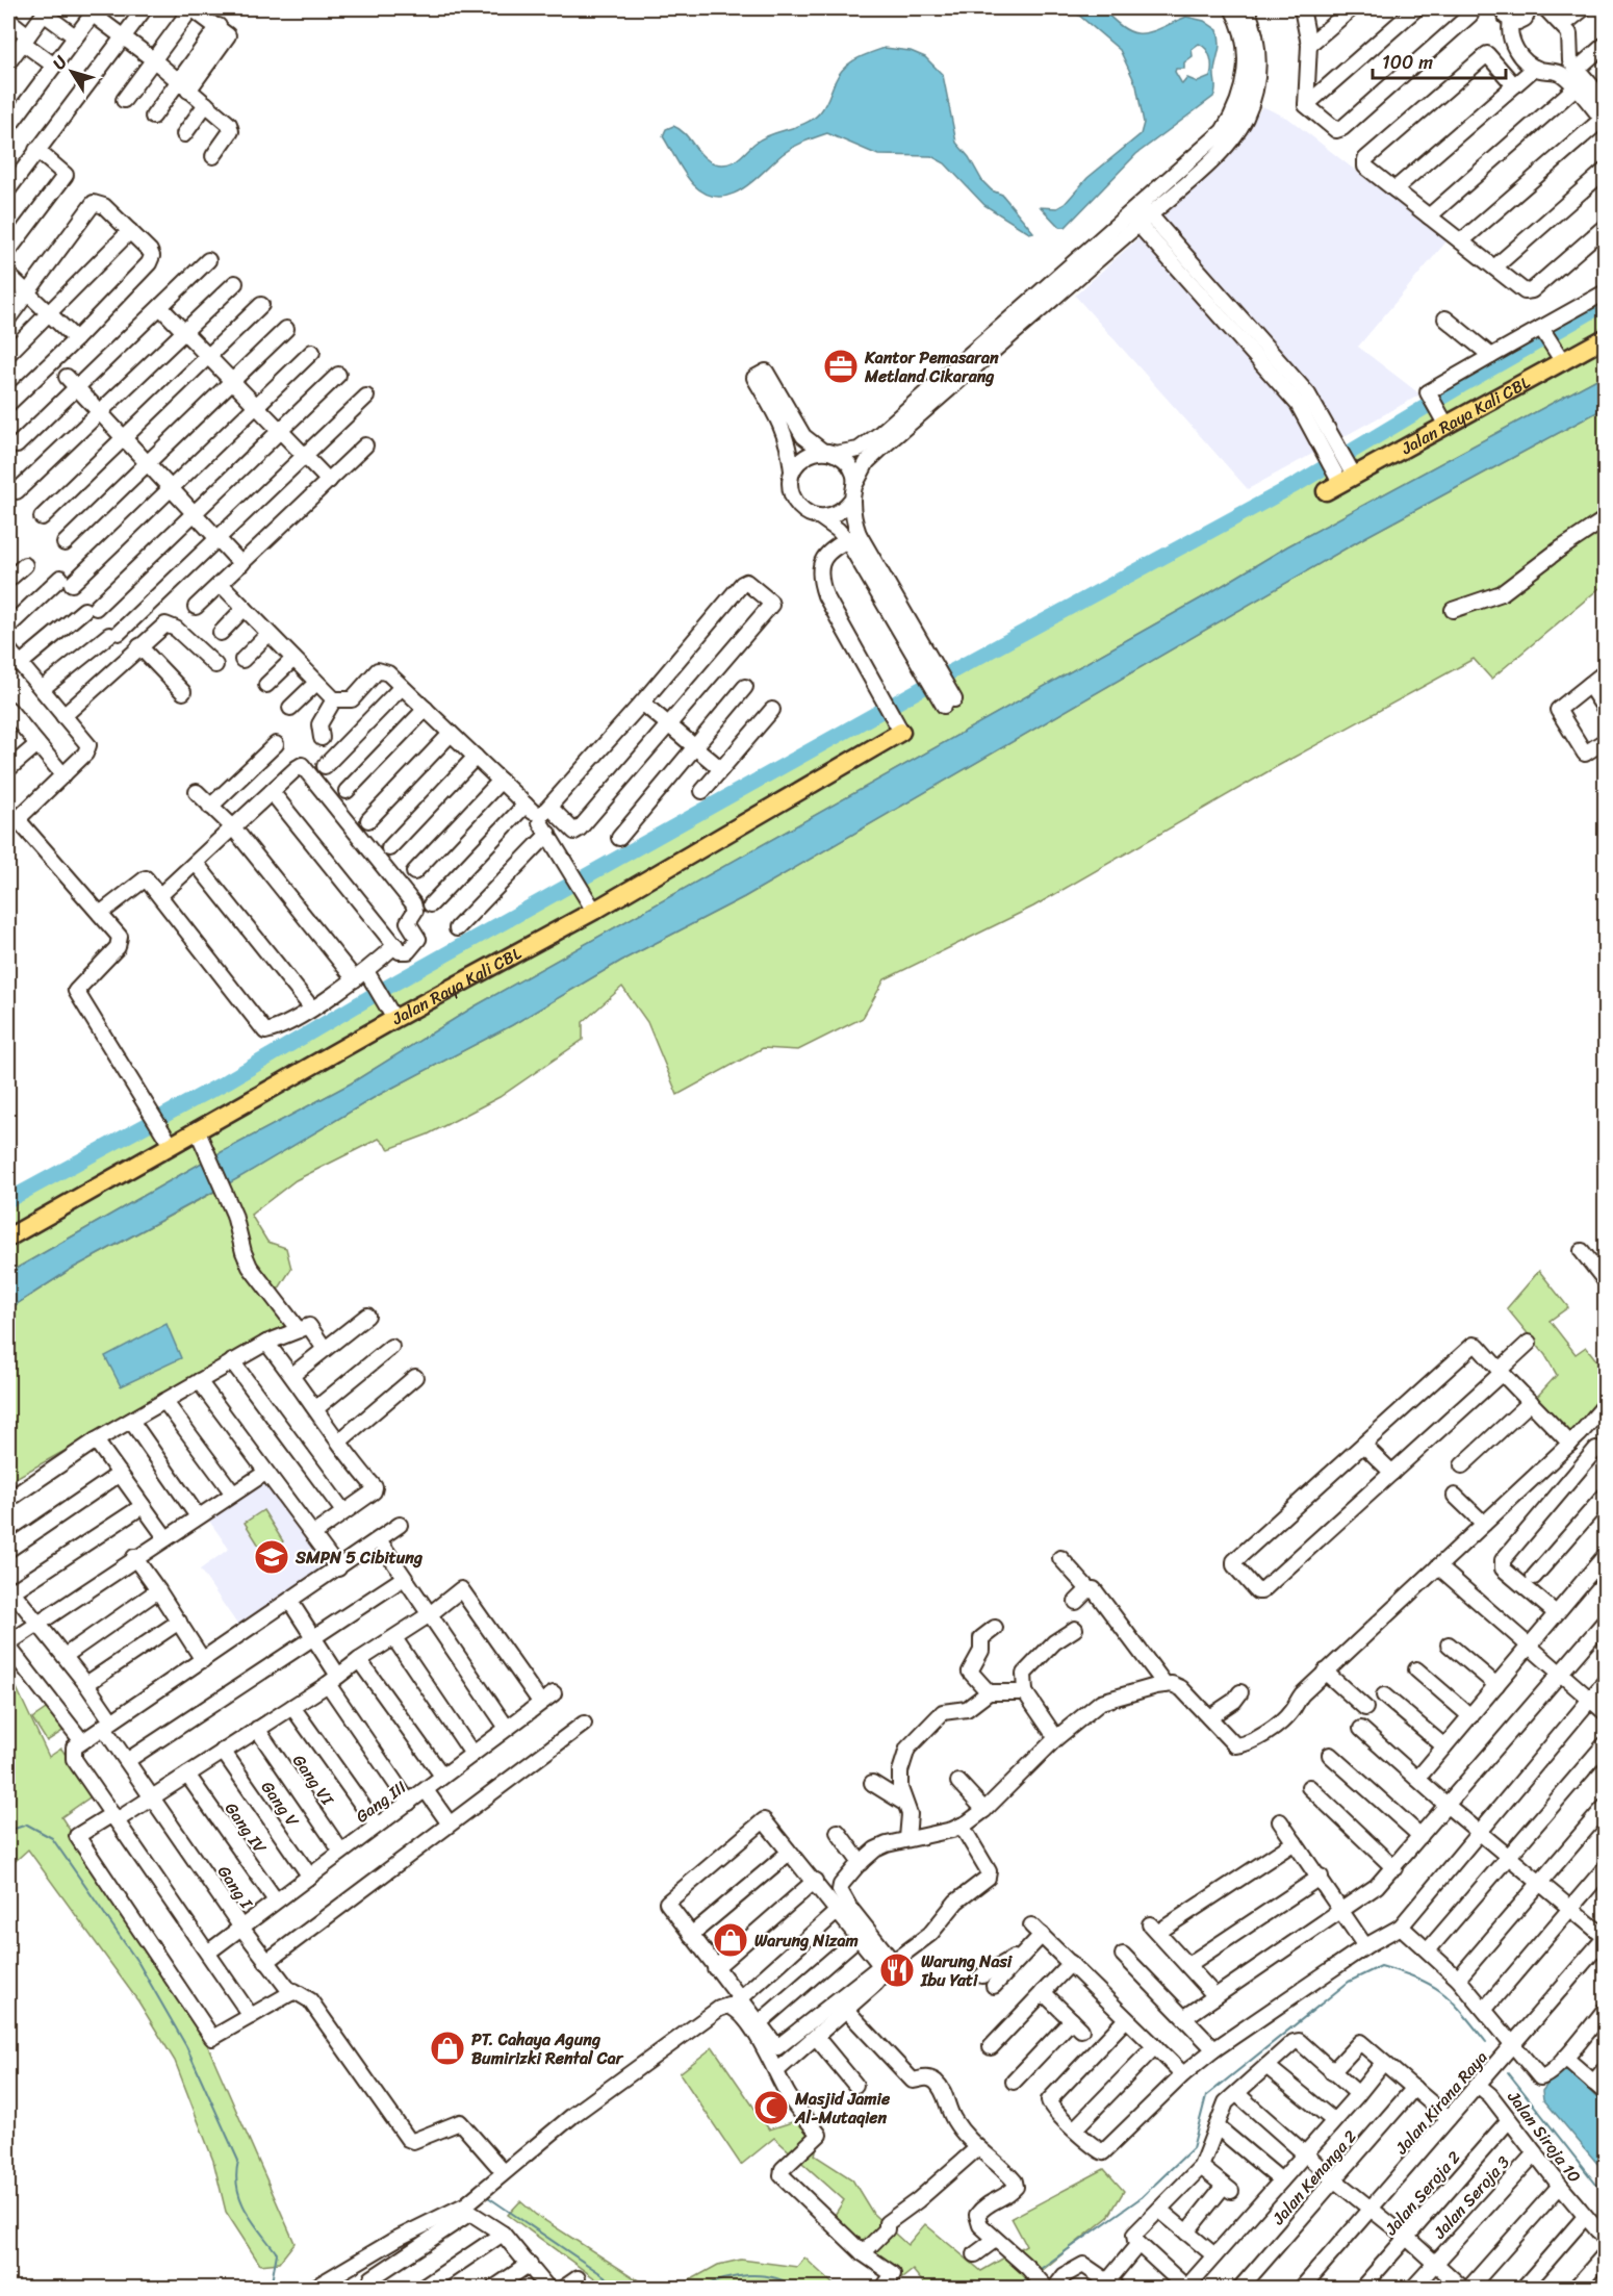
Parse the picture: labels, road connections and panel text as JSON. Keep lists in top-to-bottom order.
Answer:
{
  "streets": {
    "main road": ["Jalan Raya Kali CBL"],
    "street": [
      "Gang VI",
      "Gang III",
      "Gang V",
      "Gang IV",
      "Gang I",
      "Jalan Kirana Raya",
      "Jalan Siroja 10",
      "Jalan Kenanga 2",
      "Jalan Seroja 2",
      "Jalan Seroja 3"
    ]
  },
  "crossings": [
    ["Gang VI", "Gang III"],
    ["Gang III", "Gang V"],
    ["Gang III", "Gang IV"],
    ["Gang III", "Gang I"],
    ["Jalan Kirana Raya", "Jalan Siroja 10"],
    ["Jalan Siroja 10", "Jalan Seroja 2"],
    ["Jalan Siroja 10", "Jalan Seroja 3"]
  ],
  "places": {
    "office": ["Kantor Pemasaran Metland Cikarang"],
    "school or university": ["SMPN 5 Cibitung"],
    "shop": ["Warung Nizam", "PT. Cahaya Agung Bumirizki Rental Car"],
    "restaurant": ["Warung Nasi Ibu Yati"],
    "mosque": ["Masjid Jamie Al-Mutaqien"]
  },
  "scale_bar": "100 m",
  "north": "top left"
}
